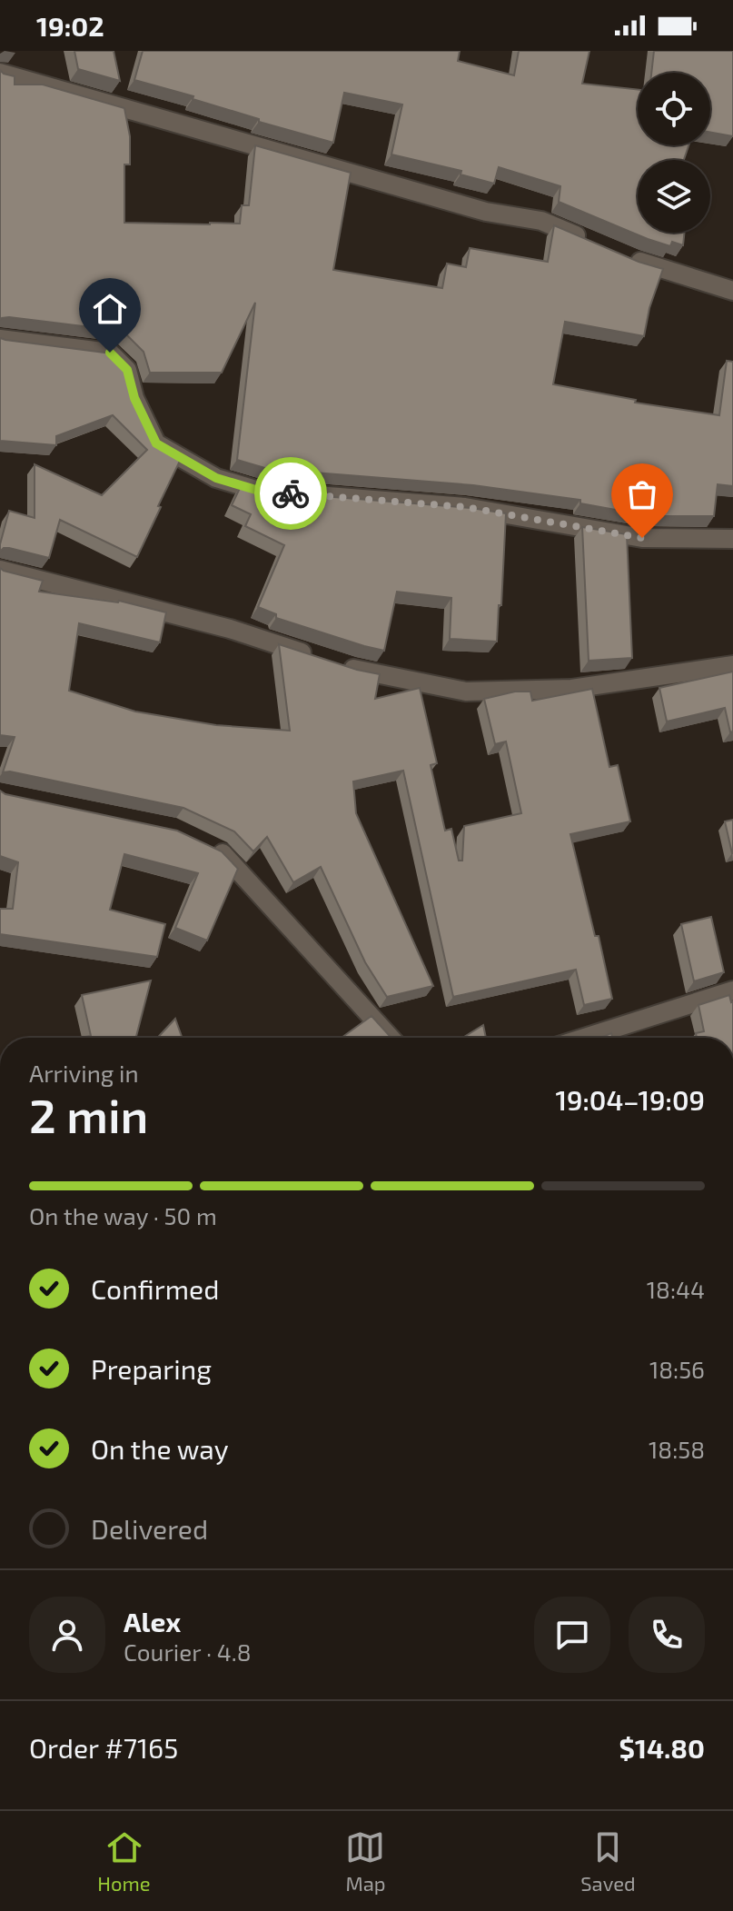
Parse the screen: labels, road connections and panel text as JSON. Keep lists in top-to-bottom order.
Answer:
{
  "page": {
    "status": "19:02",
    "heading": ["2 min", "Arriving in", "19:04–19:09"],
    "panel": [
      "Alex",
      "Courier · 4.8",
      "Order #7165",
      "$14.80"
    ],
    "bar": "On the way · 50 m",
    "list": [
      ["Confirmed", "18:44"],
      ["Preparing", "18:56"],
      ["On the way", "18:58"],
      "Delivered"
    ],
    "tabs": ["Home", "Map", "Saved"]
  }
}
